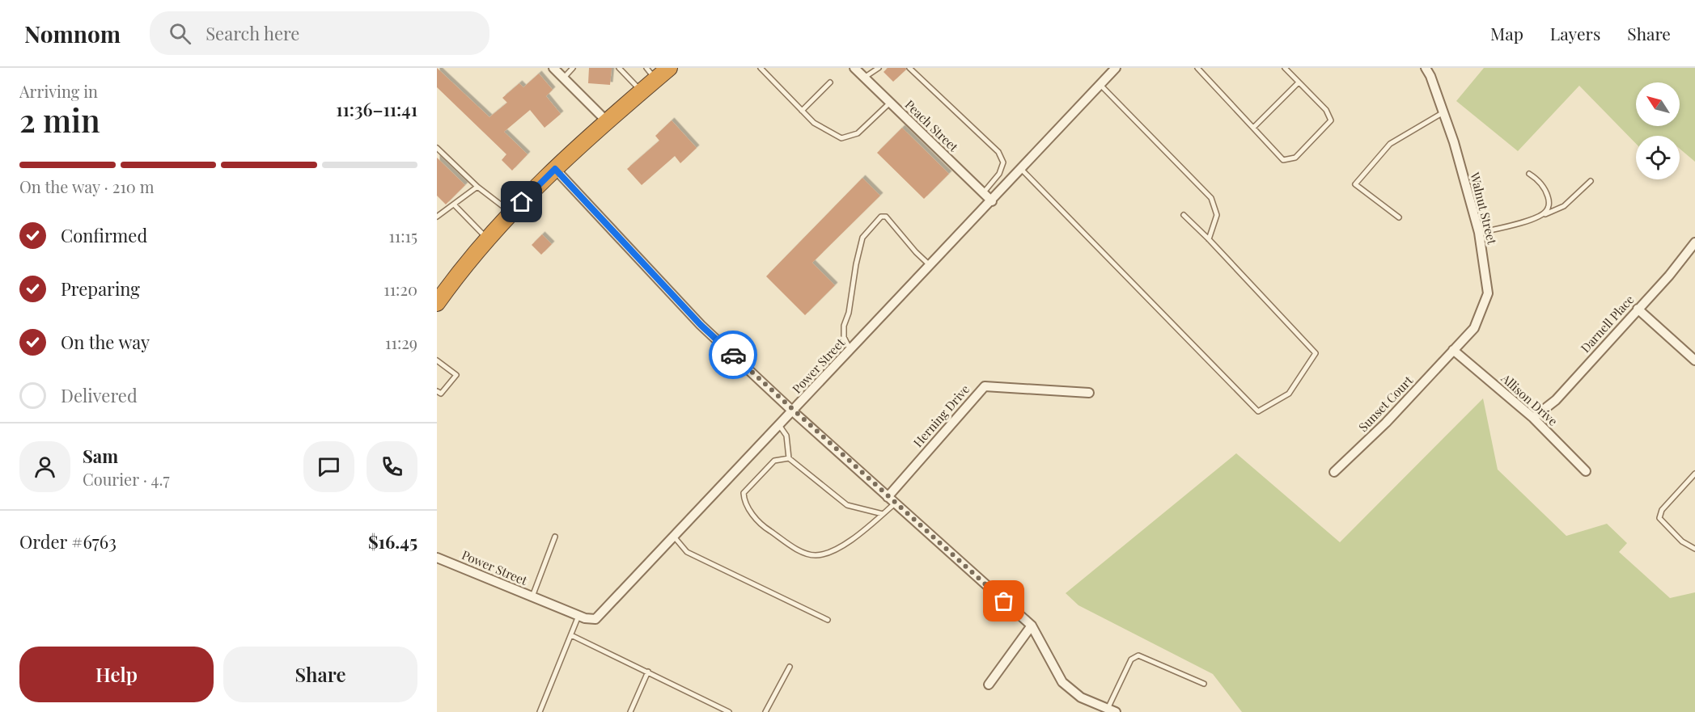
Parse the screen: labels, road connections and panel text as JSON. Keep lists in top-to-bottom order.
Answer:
{
  "streets": {
    "street": [
      "Peach Street",
      "Walnut Street",
      "Darnell Place",
      "Power Street",
      "Allison Drive",
      "Sunset Court",
      "Herning Drive"
    ]
  },
  "crossings": [
    ["Peach Street", "Power Street"],
    ["Walnut Street", "Allison Drive"],
    ["Walnut Street", "Sunset Court"],
    ["Darnell Place", "Allison Drive"],
    ["Allison Drive", "Sunset Court"]
  ],
  "north": "top left",
  "page": {
    "header": "Nomnom",
    "search": "Search here",
    "nav": ["Map", "Layers", "Share"],
    "heading": ["2 min", "Arriving in", "11:36–11:41"],
    "panel": [
      "Sam",
      "Courier · 4.7",
      "Order #6763",
      "$16.45"
    ],
    "bar": "On the way · 210 m",
    "list": [
      ["Confirmed", "11:15"],
      ["Preparing", "11:20"],
      ["On the way", "11:29"],
      "Delivered"
    ],
    "buttons": ["Help", "Share"]
  }
}
